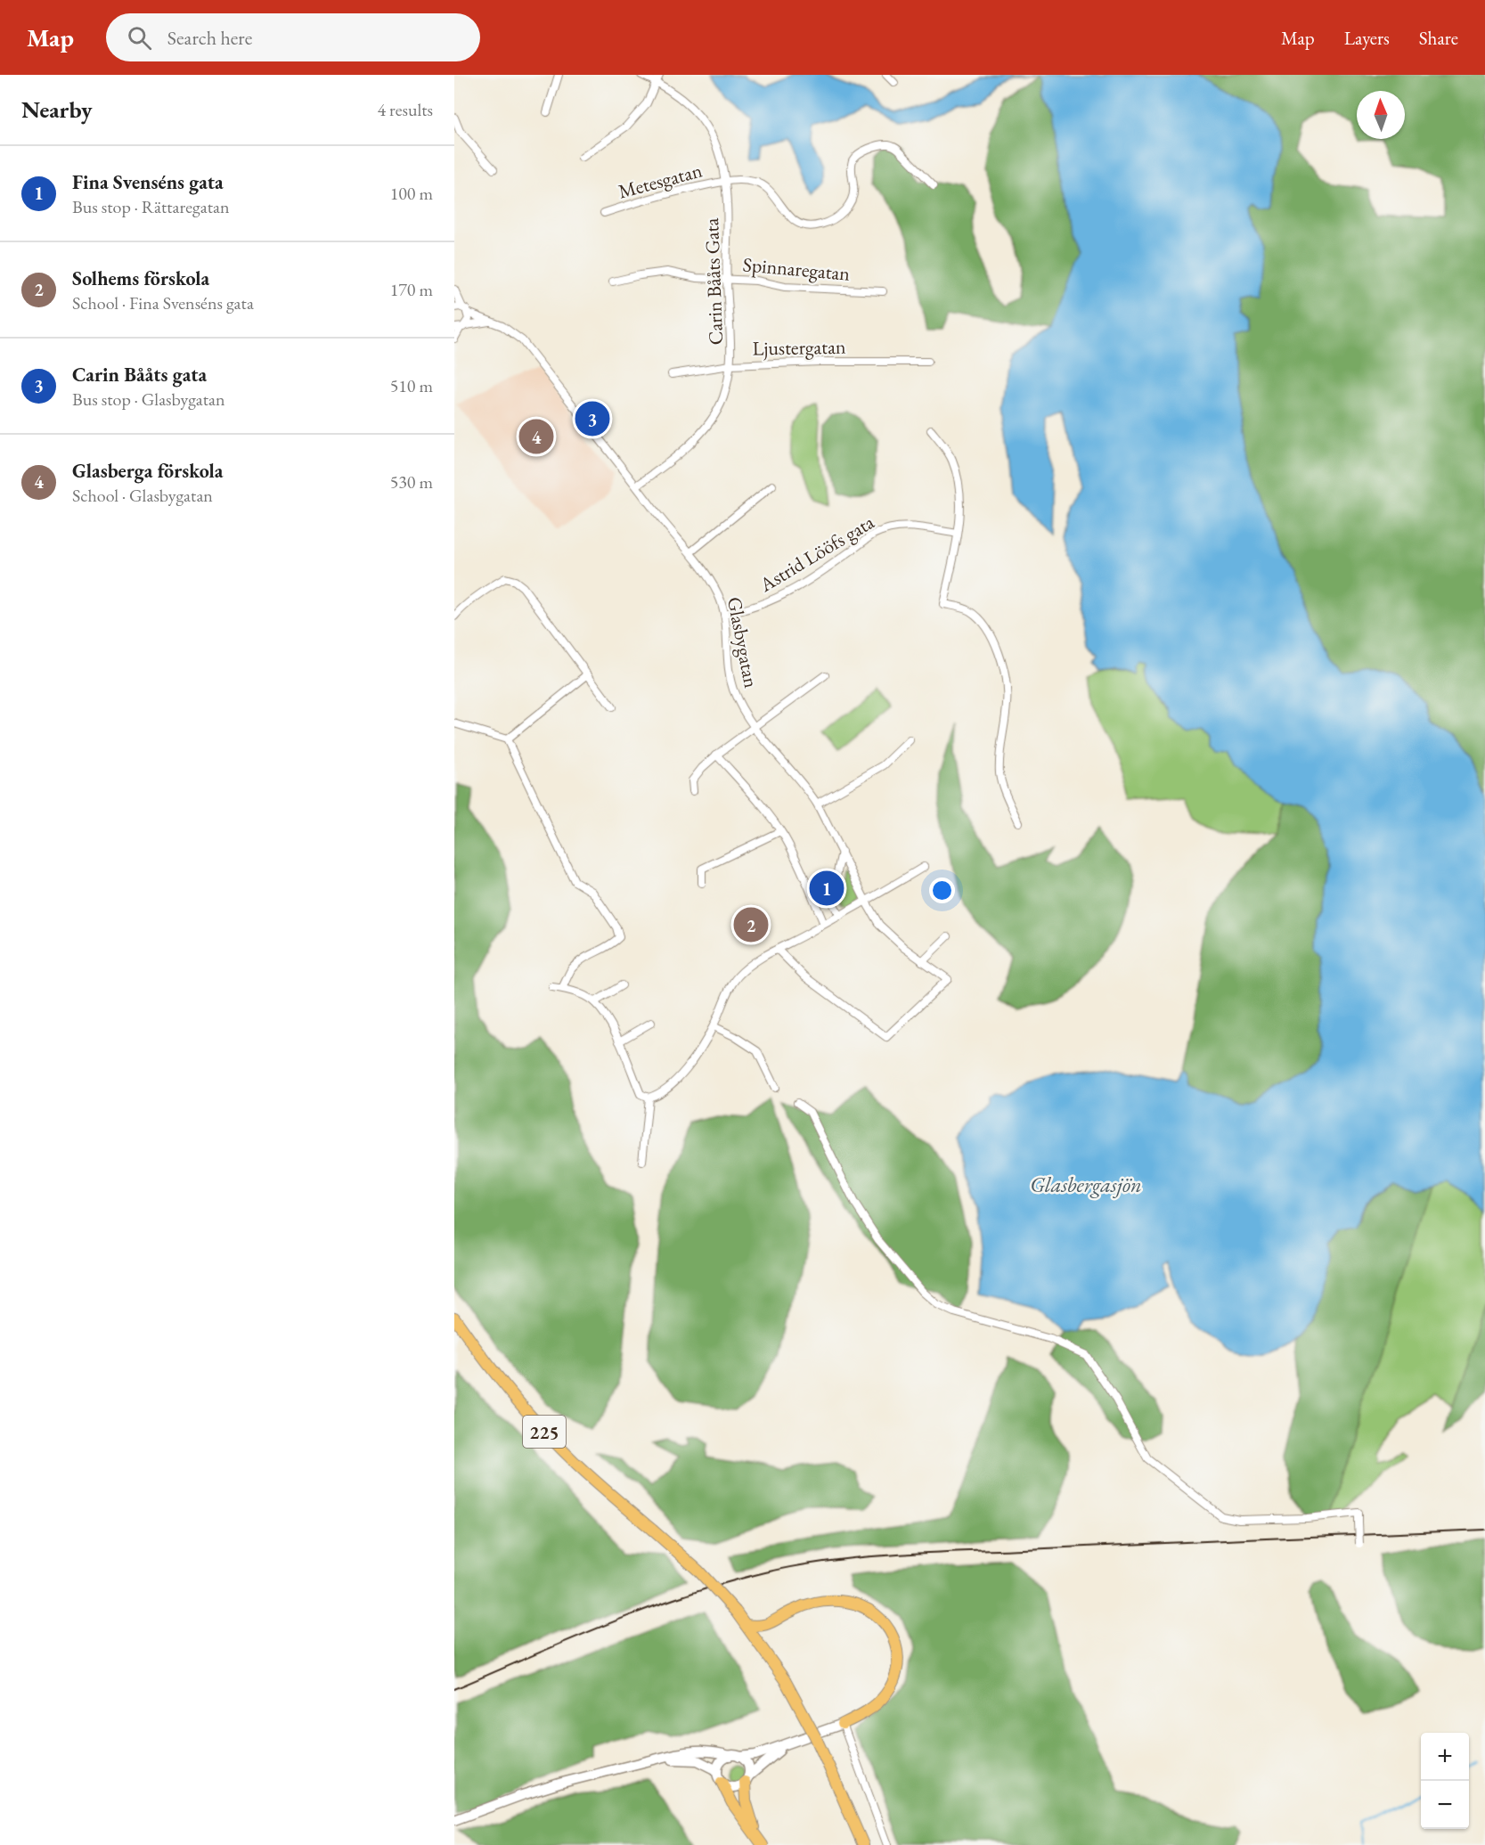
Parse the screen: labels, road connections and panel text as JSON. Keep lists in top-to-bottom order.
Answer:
{
  "streets": {
    "main road": ["225"],
    "street": [
      "Metesgatan",
      "Spinnaregatan",
      "Carin Bååts Gata",
      "Ljustergatan",
      "Astrid Lööfs gata",
      "Glasbygatan"
    ]
  },
  "crossings": [
    ["Metesgatan", "Carin Bååts Gata"],
    ["Spinnaregatan", "Carin Bååts Gata"],
    ["Carin Bååts Gata", "Ljustergatan"],
    ["Carin Bååts Gata", "Glasbygatan"],
    ["Astrid Lööfs gata", "Glasbygatan"]
  ],
  "water": ["Glasbergasjön"],
  "north": "top",
  "page": {
    "header": "Map",
    "search": "Search here",
    "nav": ["Map", "Layers", "Share"],
    "heading": ["Nearby", "4 results"],
    "list": [
      {
        "mark": "1",
        "name": "Fina Svenséns gata",
        "note": "Bus stop · Rättaregatan",
        "value": "100 m"
      },
      {
        "mark": "2",
        "name": "Solhems förskola",
        "note": "School · Fina Svenséns gata",
        "value": "170 m"
      },
      {
        "mark": "3",
        "name": "Carin Bååts gata",
        "note": "Bus stop · Glasbygatan",
        "value": "510 m"
      },
      {
        "mark": "4",
        "name": "Glasberga förskola",
        "note": "School · Glasbygatan",
        "value": "530 m"
      }
    ],
    "pins": [
      "3",
      "4",
      "1",
      "2"
    ],
    "map_buttons": ["+", "−"]
  }
}
